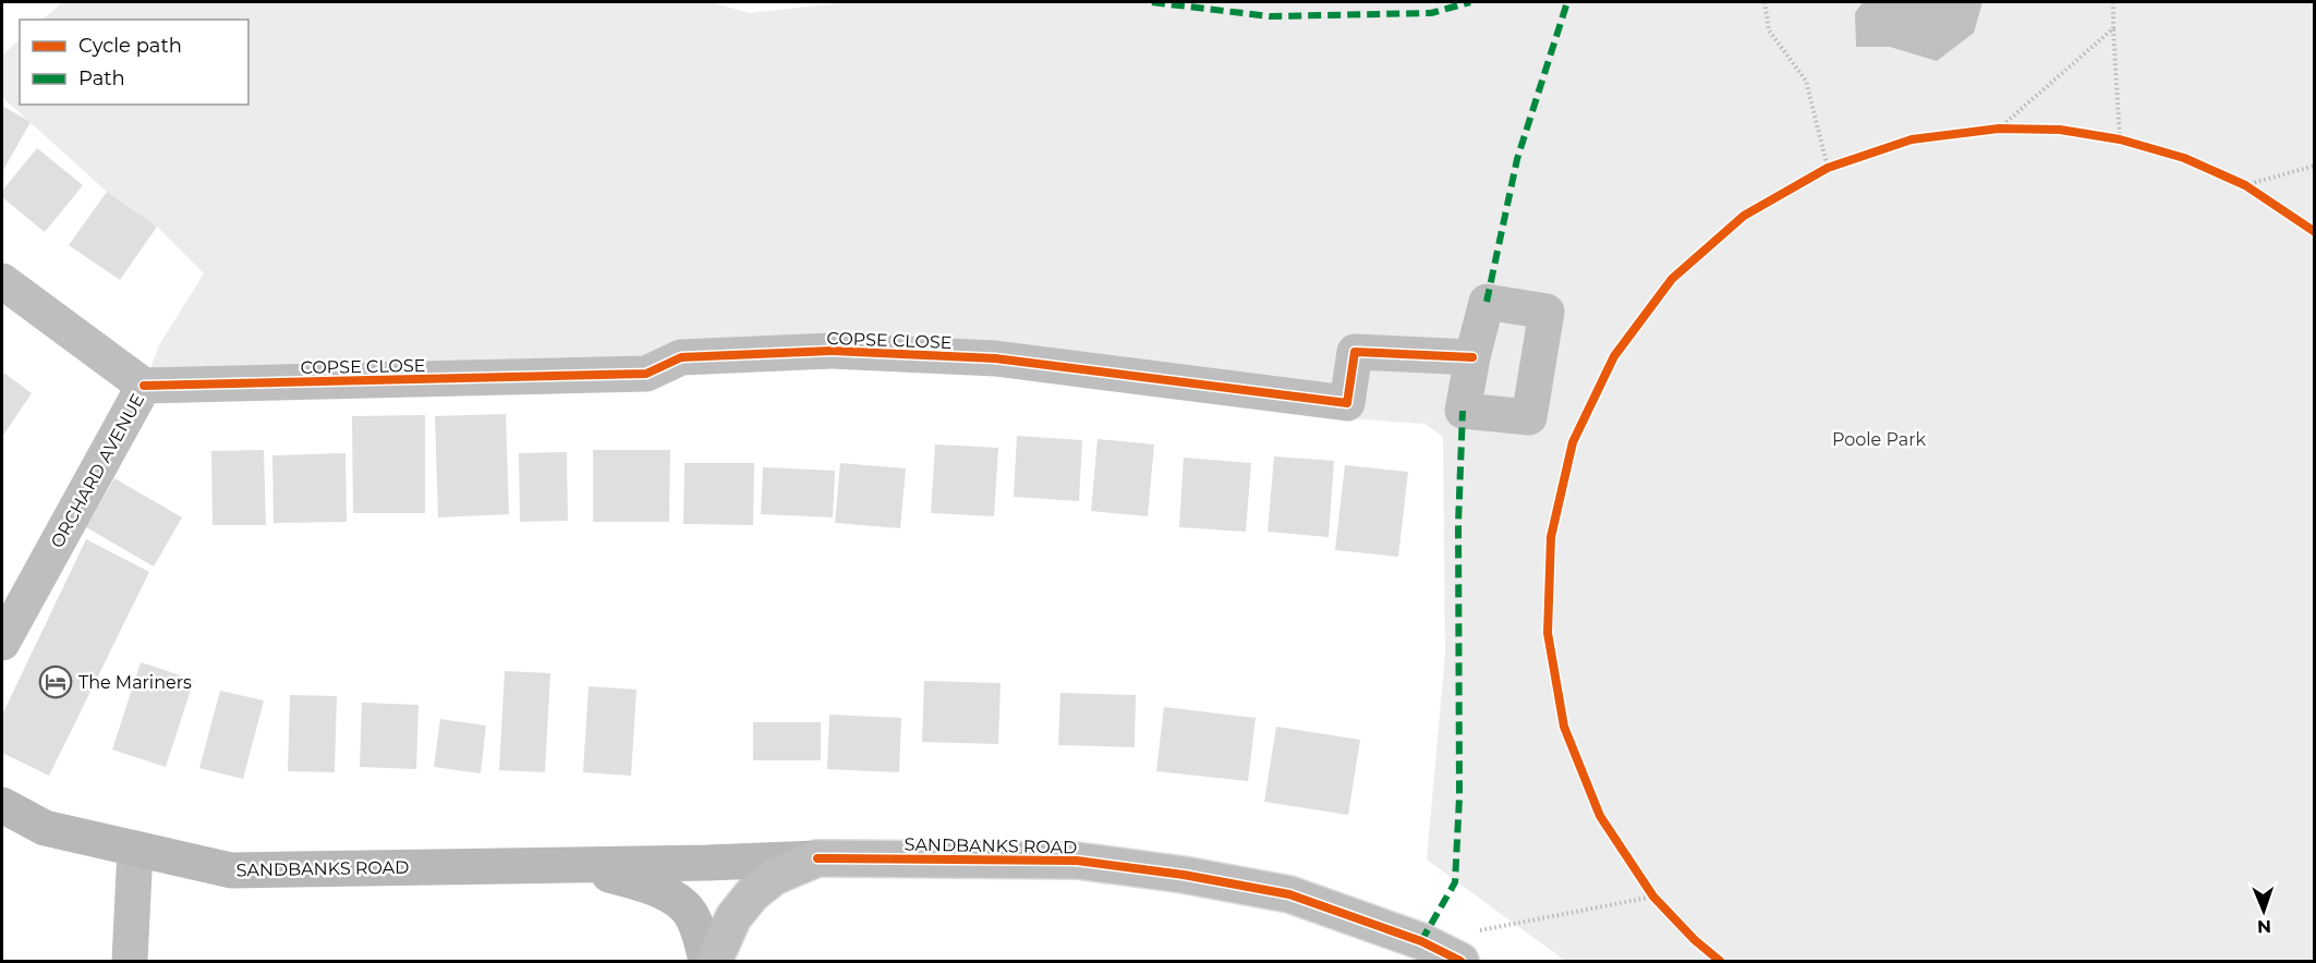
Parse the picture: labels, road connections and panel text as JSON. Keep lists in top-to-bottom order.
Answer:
{
  "streets": {
    "main road": ["COPSE CLOSE", "ORCHARD AVENUE", "SANDBANKS ROAD"]
  },
  "crossings": [
    ["COPSE CLOSE", "ORCHARD AVENUE"]
  ],
  "parks": ["Poole Park"],
  "places": {
    "hotel": ["The Mariners"]
  },
  "legend": ["Cycle path", "Path"],
  "north": "bottom"
}
